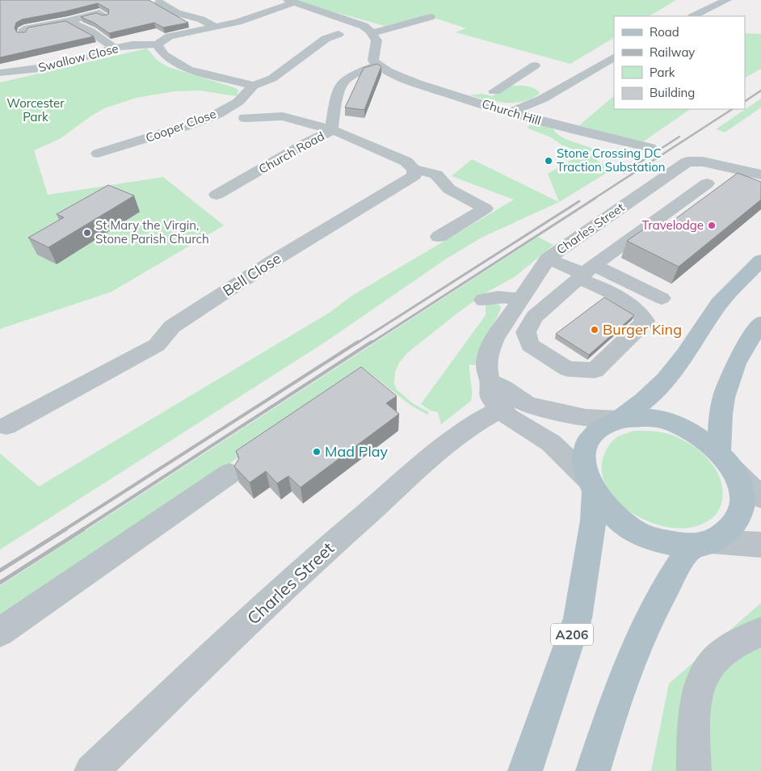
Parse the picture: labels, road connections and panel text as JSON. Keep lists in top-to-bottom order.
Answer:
{
  "streets": {
    "main road": ["A206"],
    "street": [
      "Swallow Close",
      "Church Hill",
      "Cooper Close",
      "Church Road",
      "Charles Street",
      "Bell Close"
    ]
  },
  "crossings": [
    ["Church Hill", "Church Road"],
    ["Charles Street", "A206"]
  ],
  "parks": ["Worcester Park"],
  "places": [
    "Stone Crossing DC Traction Substation",
    "Travelodge",
    "St Mary the Virgin, Stone Parish Church",
    "Burger King",
    "Mad Play"
  ],
  "legend": [
    "Road",
    "Railway",
    "Park",
    "Building"
  ]
}
